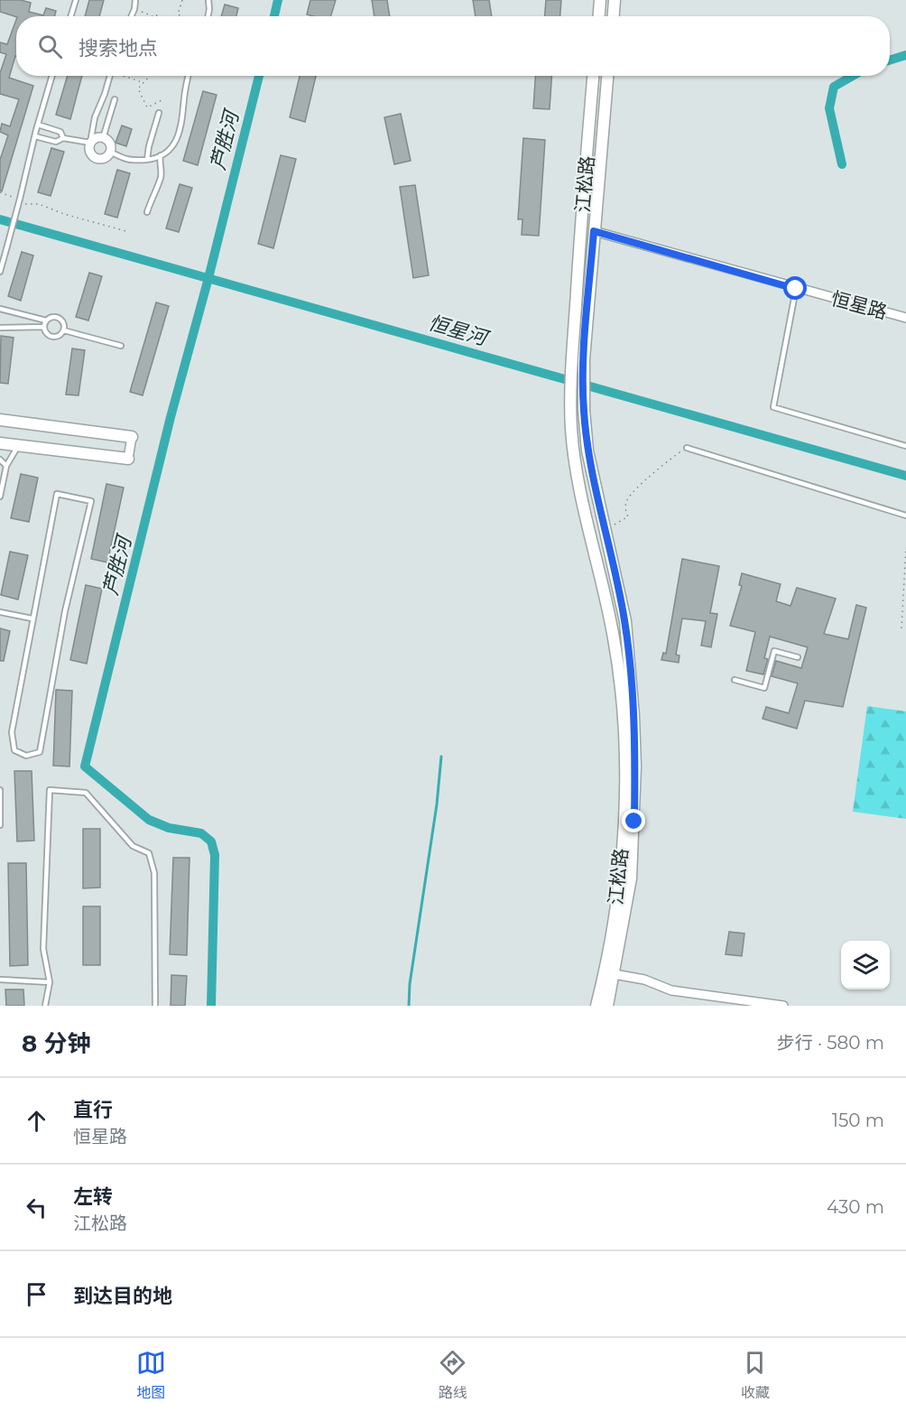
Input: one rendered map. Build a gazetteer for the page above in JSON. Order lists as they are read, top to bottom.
{
  "streets": {
    "street": ["江松路", "恒星路"]
  },
  "crossings": [
    ["江松路", "恒星路"]
  ],
  "water": ["芦胜河", "恒星河"],
  "page": {
    "search": "搜索地点",
    "heading": ["8 分钟", "步行 · 580 m"],
    "list": [
      ["直行", "恒星路", "150 m"],
      ["左转", "江松路", "430 m"],
      "到达目的地"
    ],
    "nav": ["地图", "路线", "收藏"]
  }
}
